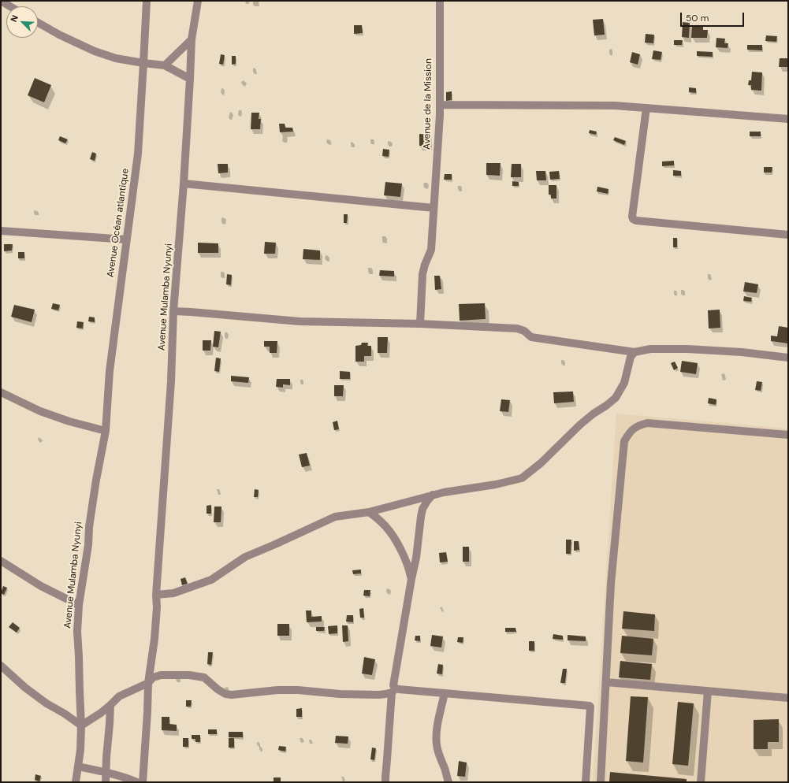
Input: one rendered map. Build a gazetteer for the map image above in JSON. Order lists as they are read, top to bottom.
{
  "streets": {
    "street": ["Avenue de la Mission", "Avenue Océan atlantique", "Avenue Mulamba Nyunyi"]
  },
  "crossings": [
    ["Avenue Océan atlantique", "Avenue Mulamba Nyunyi"]
  ],
  "scale_bar": "50 m",
  "north": "top left"
}
